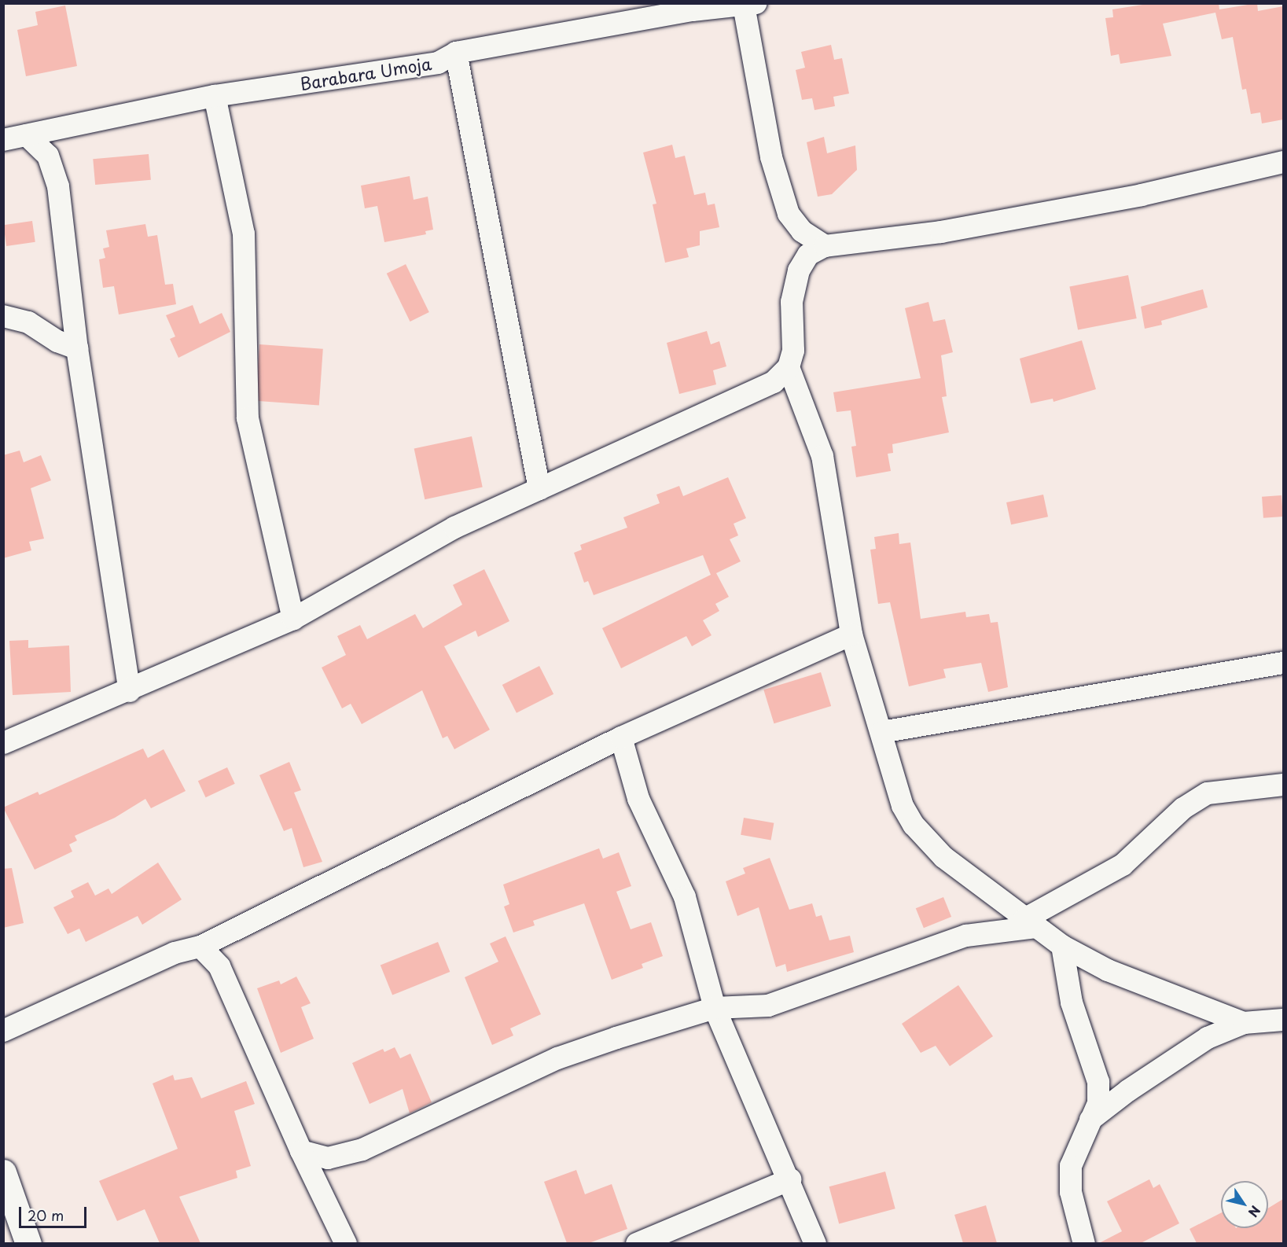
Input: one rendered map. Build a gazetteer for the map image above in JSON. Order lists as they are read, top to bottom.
{
  "streets": {
    "street": ["Barabara Umoja"]
  },
  "scale_bar": "20 m",
  "north": "bottom right"
}
